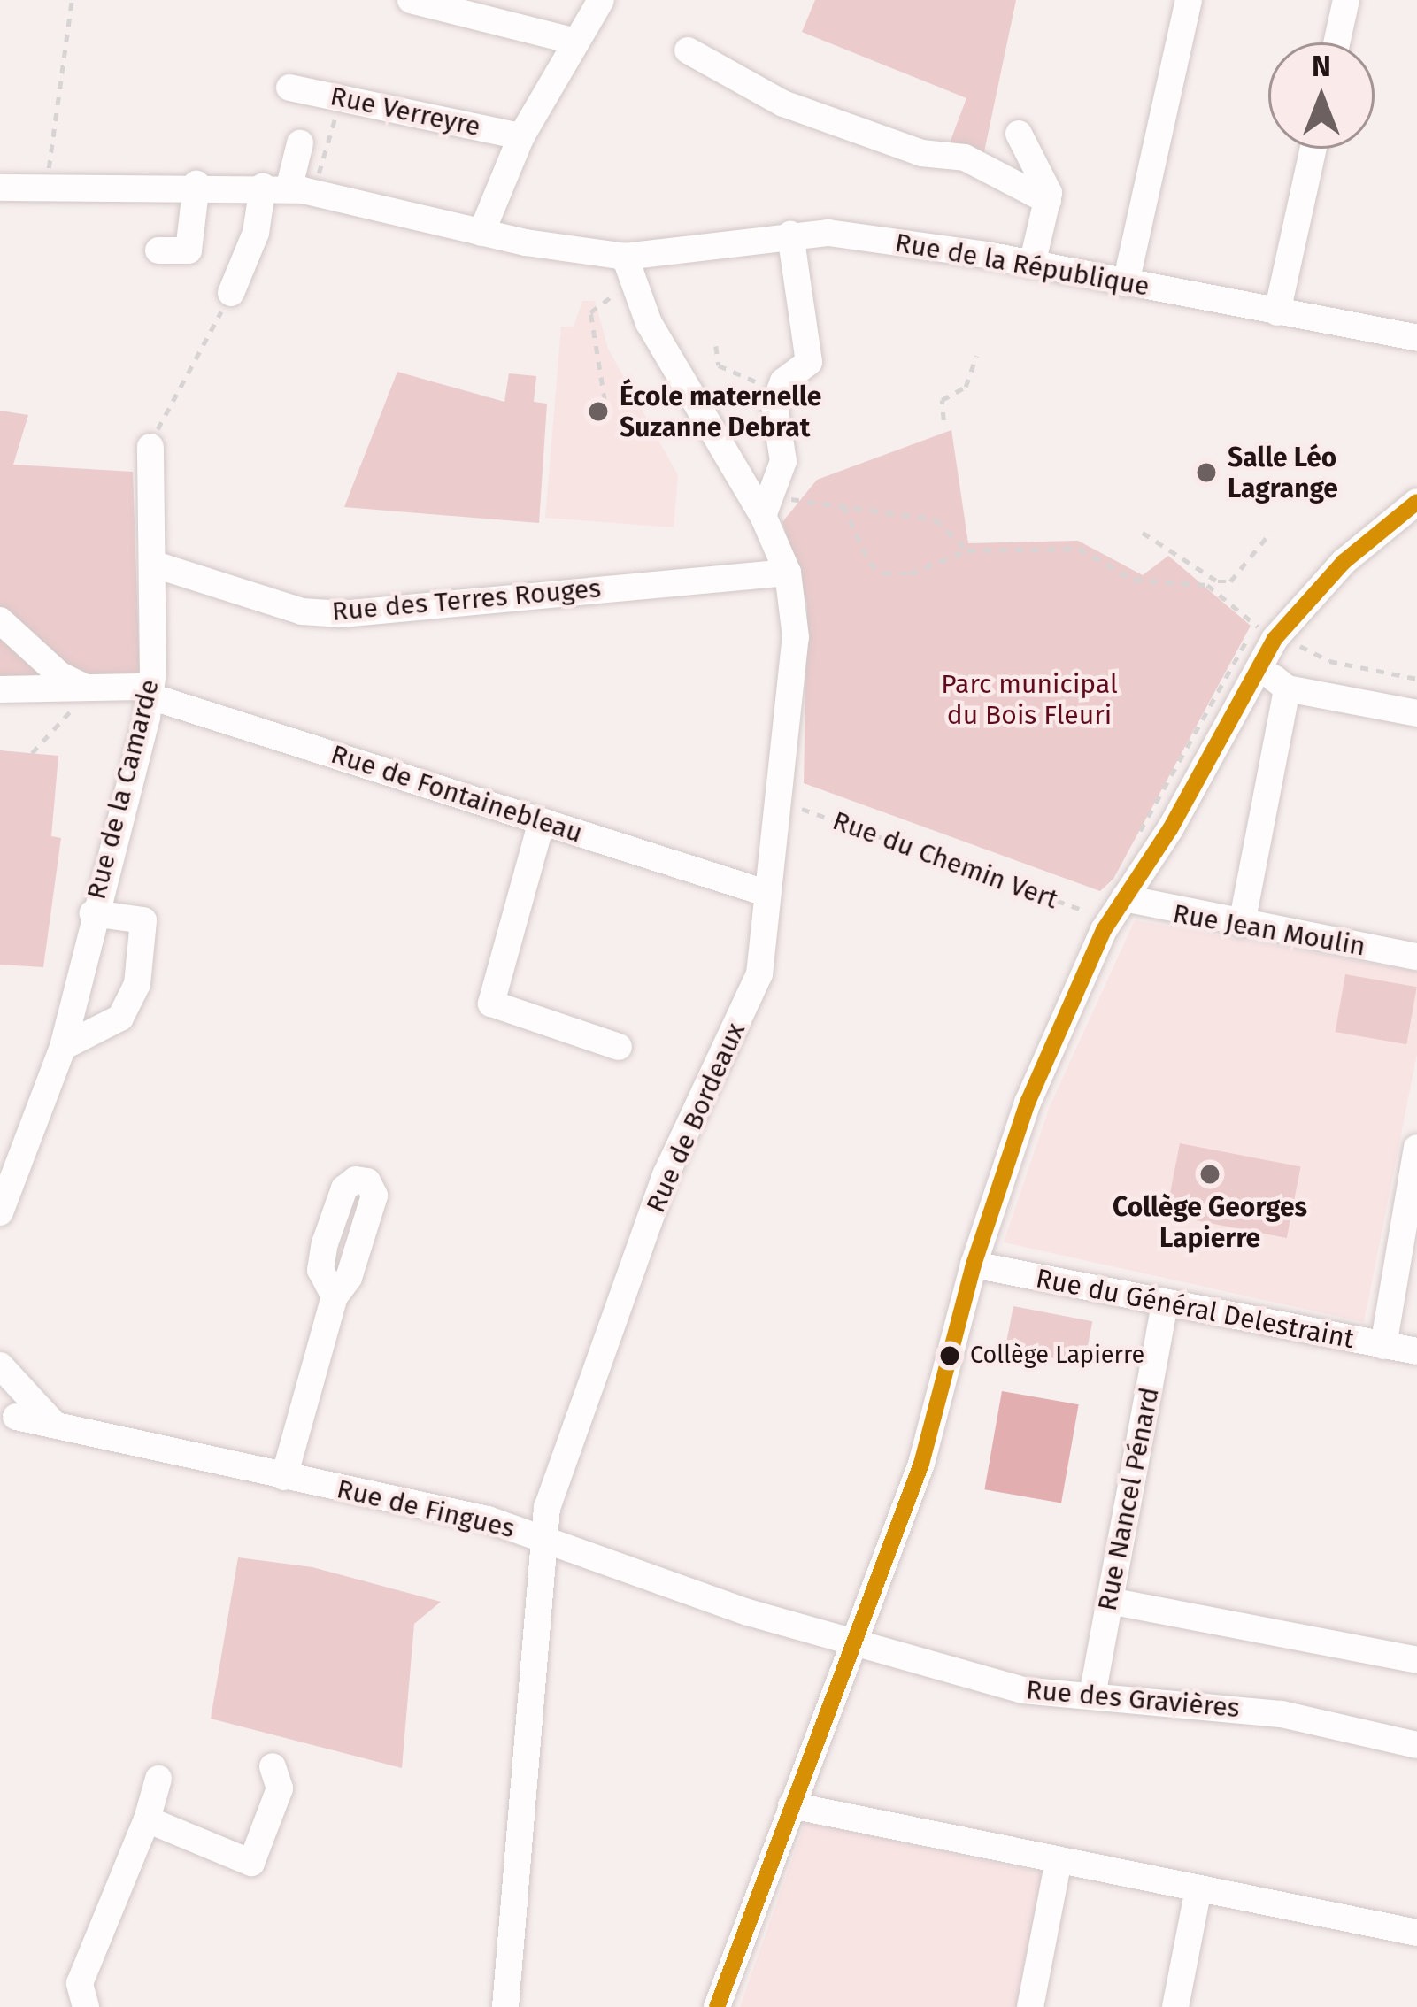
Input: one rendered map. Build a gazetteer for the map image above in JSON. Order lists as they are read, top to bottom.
{
  "streets": {
    "street": [
      "Rue Verreyre",
      "Rue de la République",
      "Rue des Terres Rouges",
      "Rue de la Camarde",
      "Rue de Fontainebleau",
      "Rue Jean Moulin",
      "Rue de Bordeaux",
      "Rue du Général Delestraint",
      "Rue Nancel Pénard",
      "Rue de Fingues",
      "Rue des Gravières"
    ],
    "path": ["Rue du Chemin Vert"]
  },
  "crossings": [
    ["Rue de la République", "Rue de Bordeaux"],
    ["Rue des Terres Rouges", "Rue de la Camarde"],
    ["Rue des Terres Rouges", "Rue de Bordeaux"],
    ["Rue de la Camarde", "Rue de Fontainebleau"],
    ["Rue de Fontainebleau", "Rue de Bordeaux"],
    ["Rue du Chemin Vert", "Rue Jean Moulin"],
    ["Rue du Chemin Vert", "Rue de Bordeaux"],
    ["Rue de Bordeaux", "Rue de Fingues"],
    ["Rue du Général Delestraint", "Rue Nancel Pénard"],
    ["Rue Nancel Pénard", "Rue des Gravières"],
    ["Rue de Fingues", "Rue des Gravières"]
  ],
  "parks": ["Parc municipal du Bois Fleuri"],
  "places": [
    "École maternelle Suzanne Debrat",
    "Salle Léo Lagrange",
    "Collège Georges Lapierre",
    "Collège Lapierre"
  ],
  "north": "top"
}
